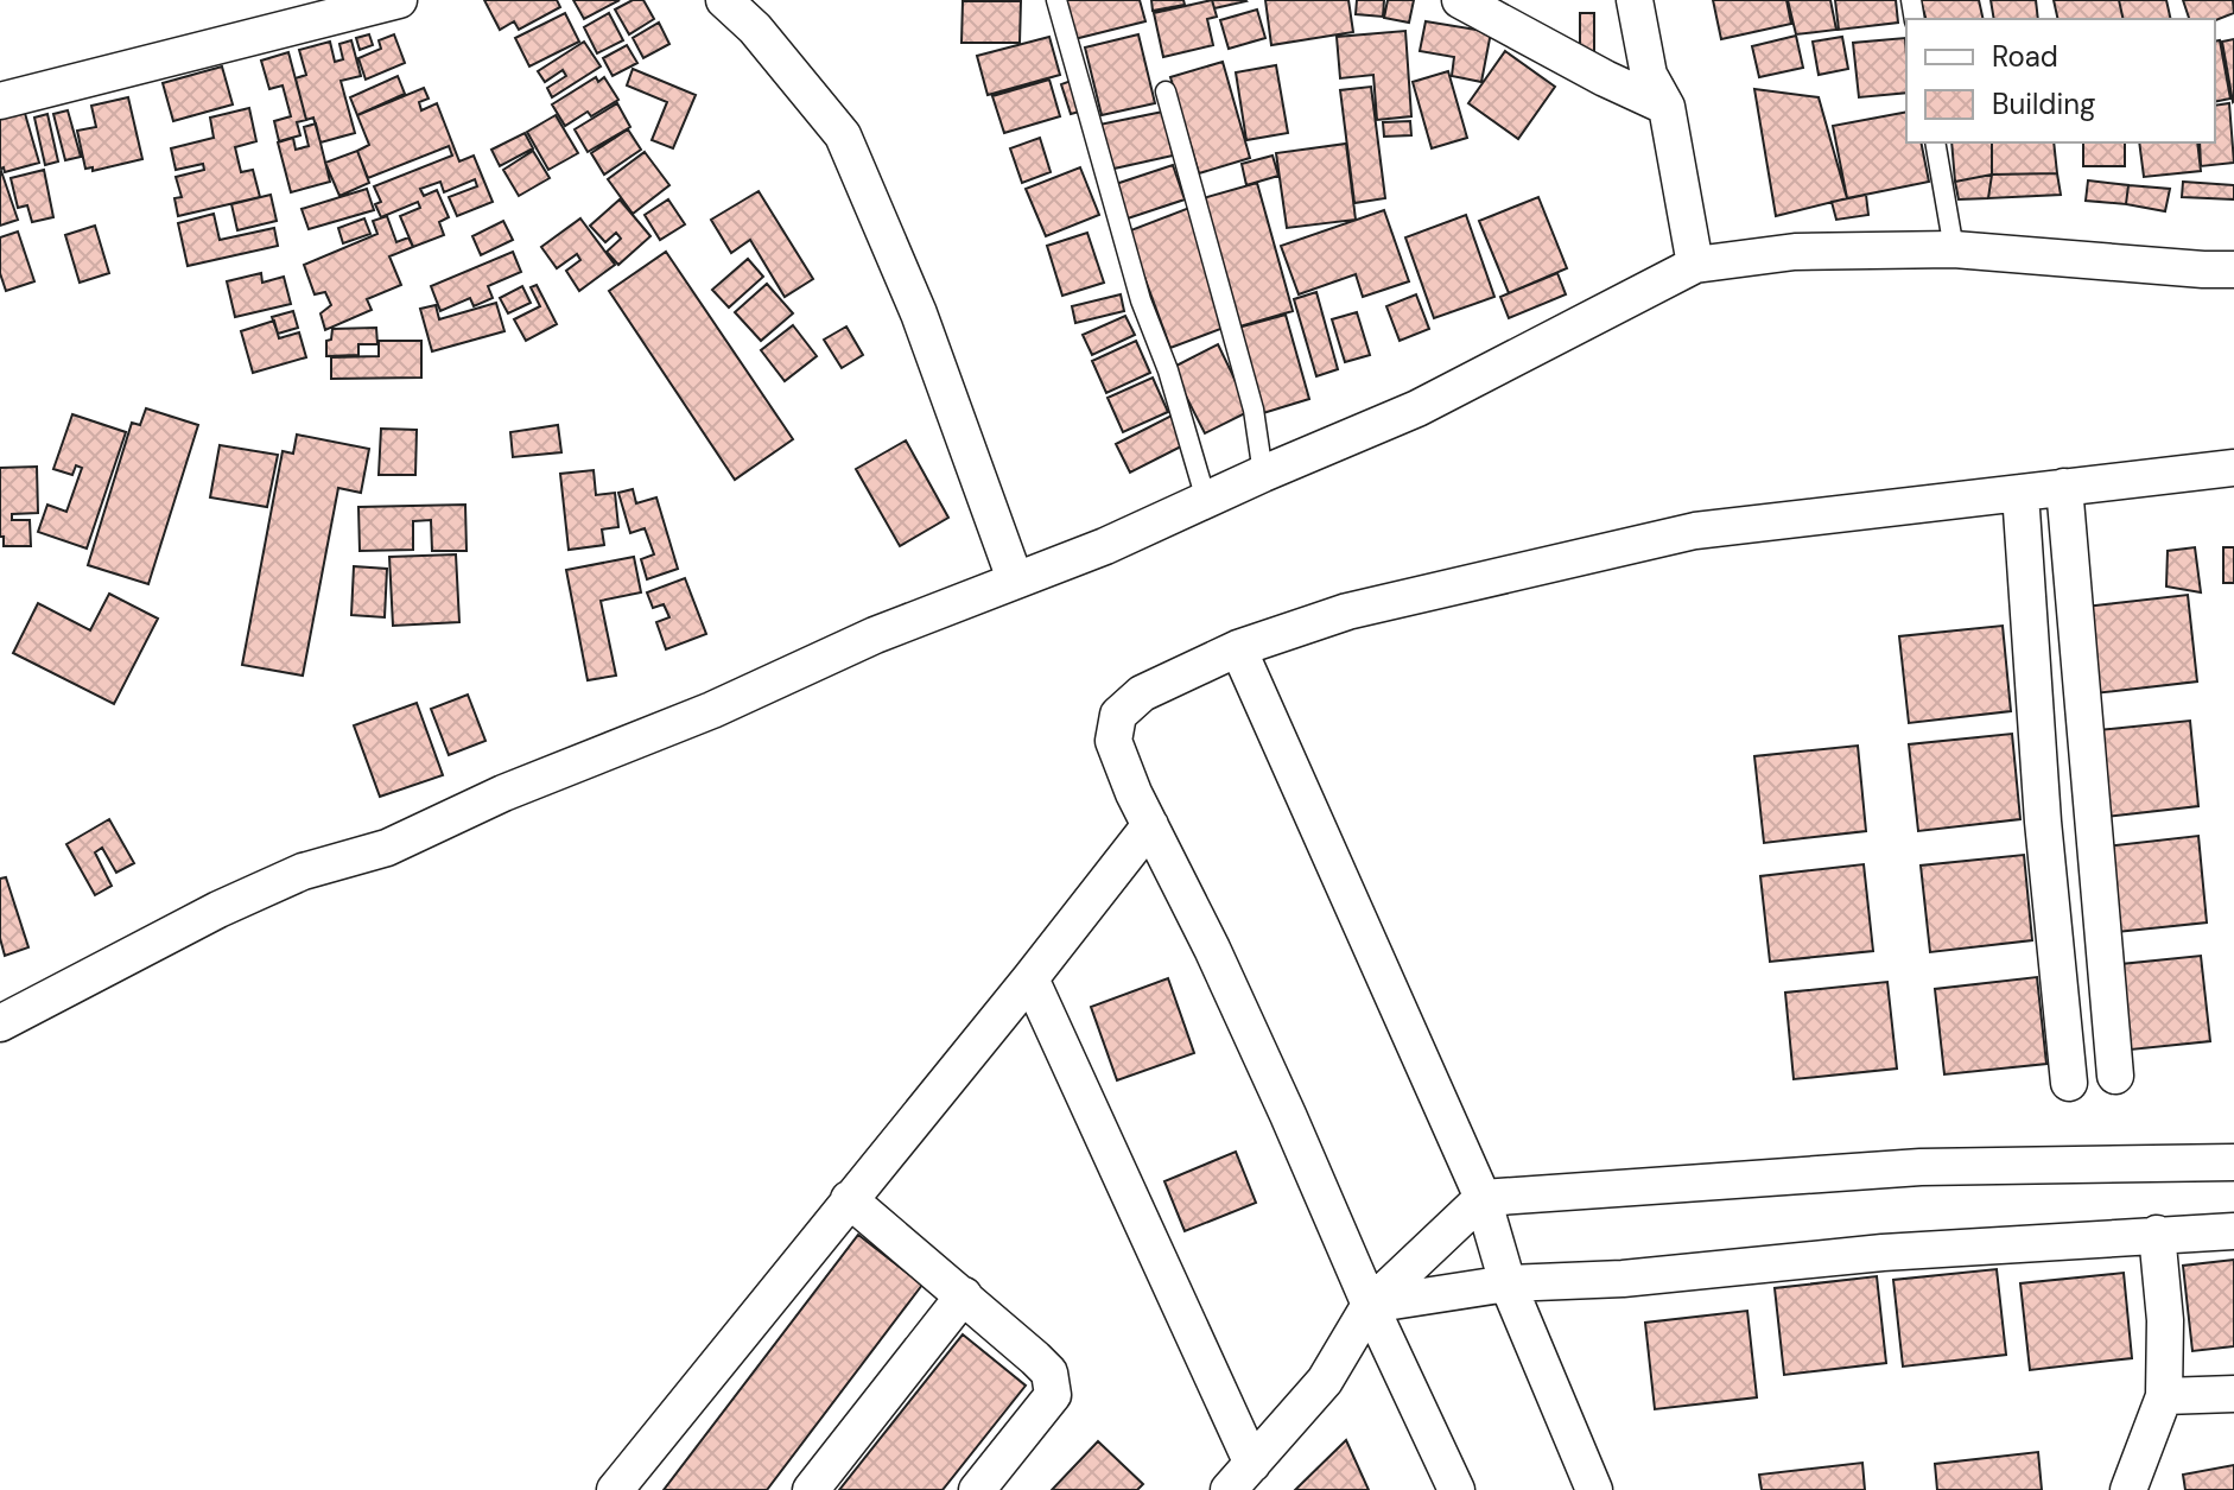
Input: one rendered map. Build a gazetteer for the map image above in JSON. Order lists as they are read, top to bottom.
{
  "legend": ["Road", "Building"]
}
